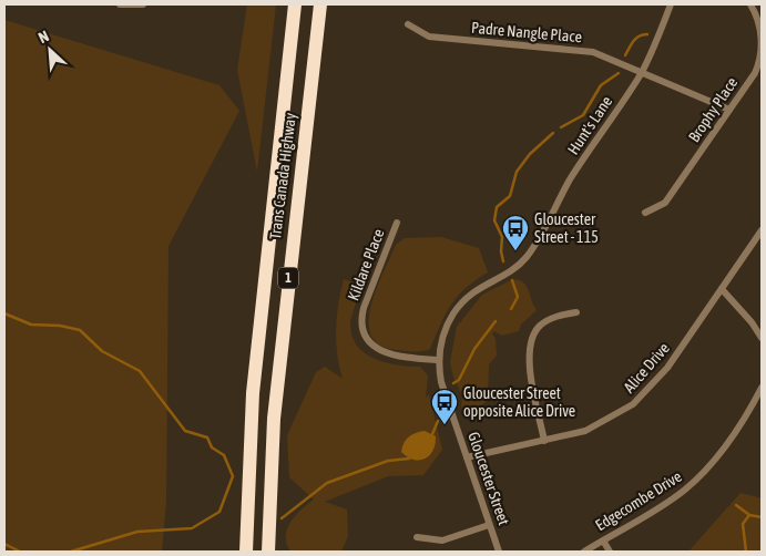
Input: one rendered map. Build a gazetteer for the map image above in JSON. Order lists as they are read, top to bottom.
{
  "streets": {
    "highway": ["Trans Canada Highway", "1"],
    "street": [
      "Padre Nangle Place",
      "Brophy Place",
      "Hunt's Lane",
      "Kildare Place",
      "Alice Drive",
      "Gloucester Street",
      "Edgecombe Drive"
    ]
  },
  "crossings": [
    ["Padre Nangle Place", "Brophy Place"],
    ["Padre Nangle Place", "Hunt's Lane"],
    ["Hunt's Lane", "Gloucester Street"],
    ["Kildare Place", "Gloucester Street"],
    ["Alice Drive", "Gloucester Street"]
  ],
  "places": {
    "bus stop": ["Gloucester Street - 115", "Gloucester Street opposite Alice Drive"]
  },
  "north": "top left"
}
